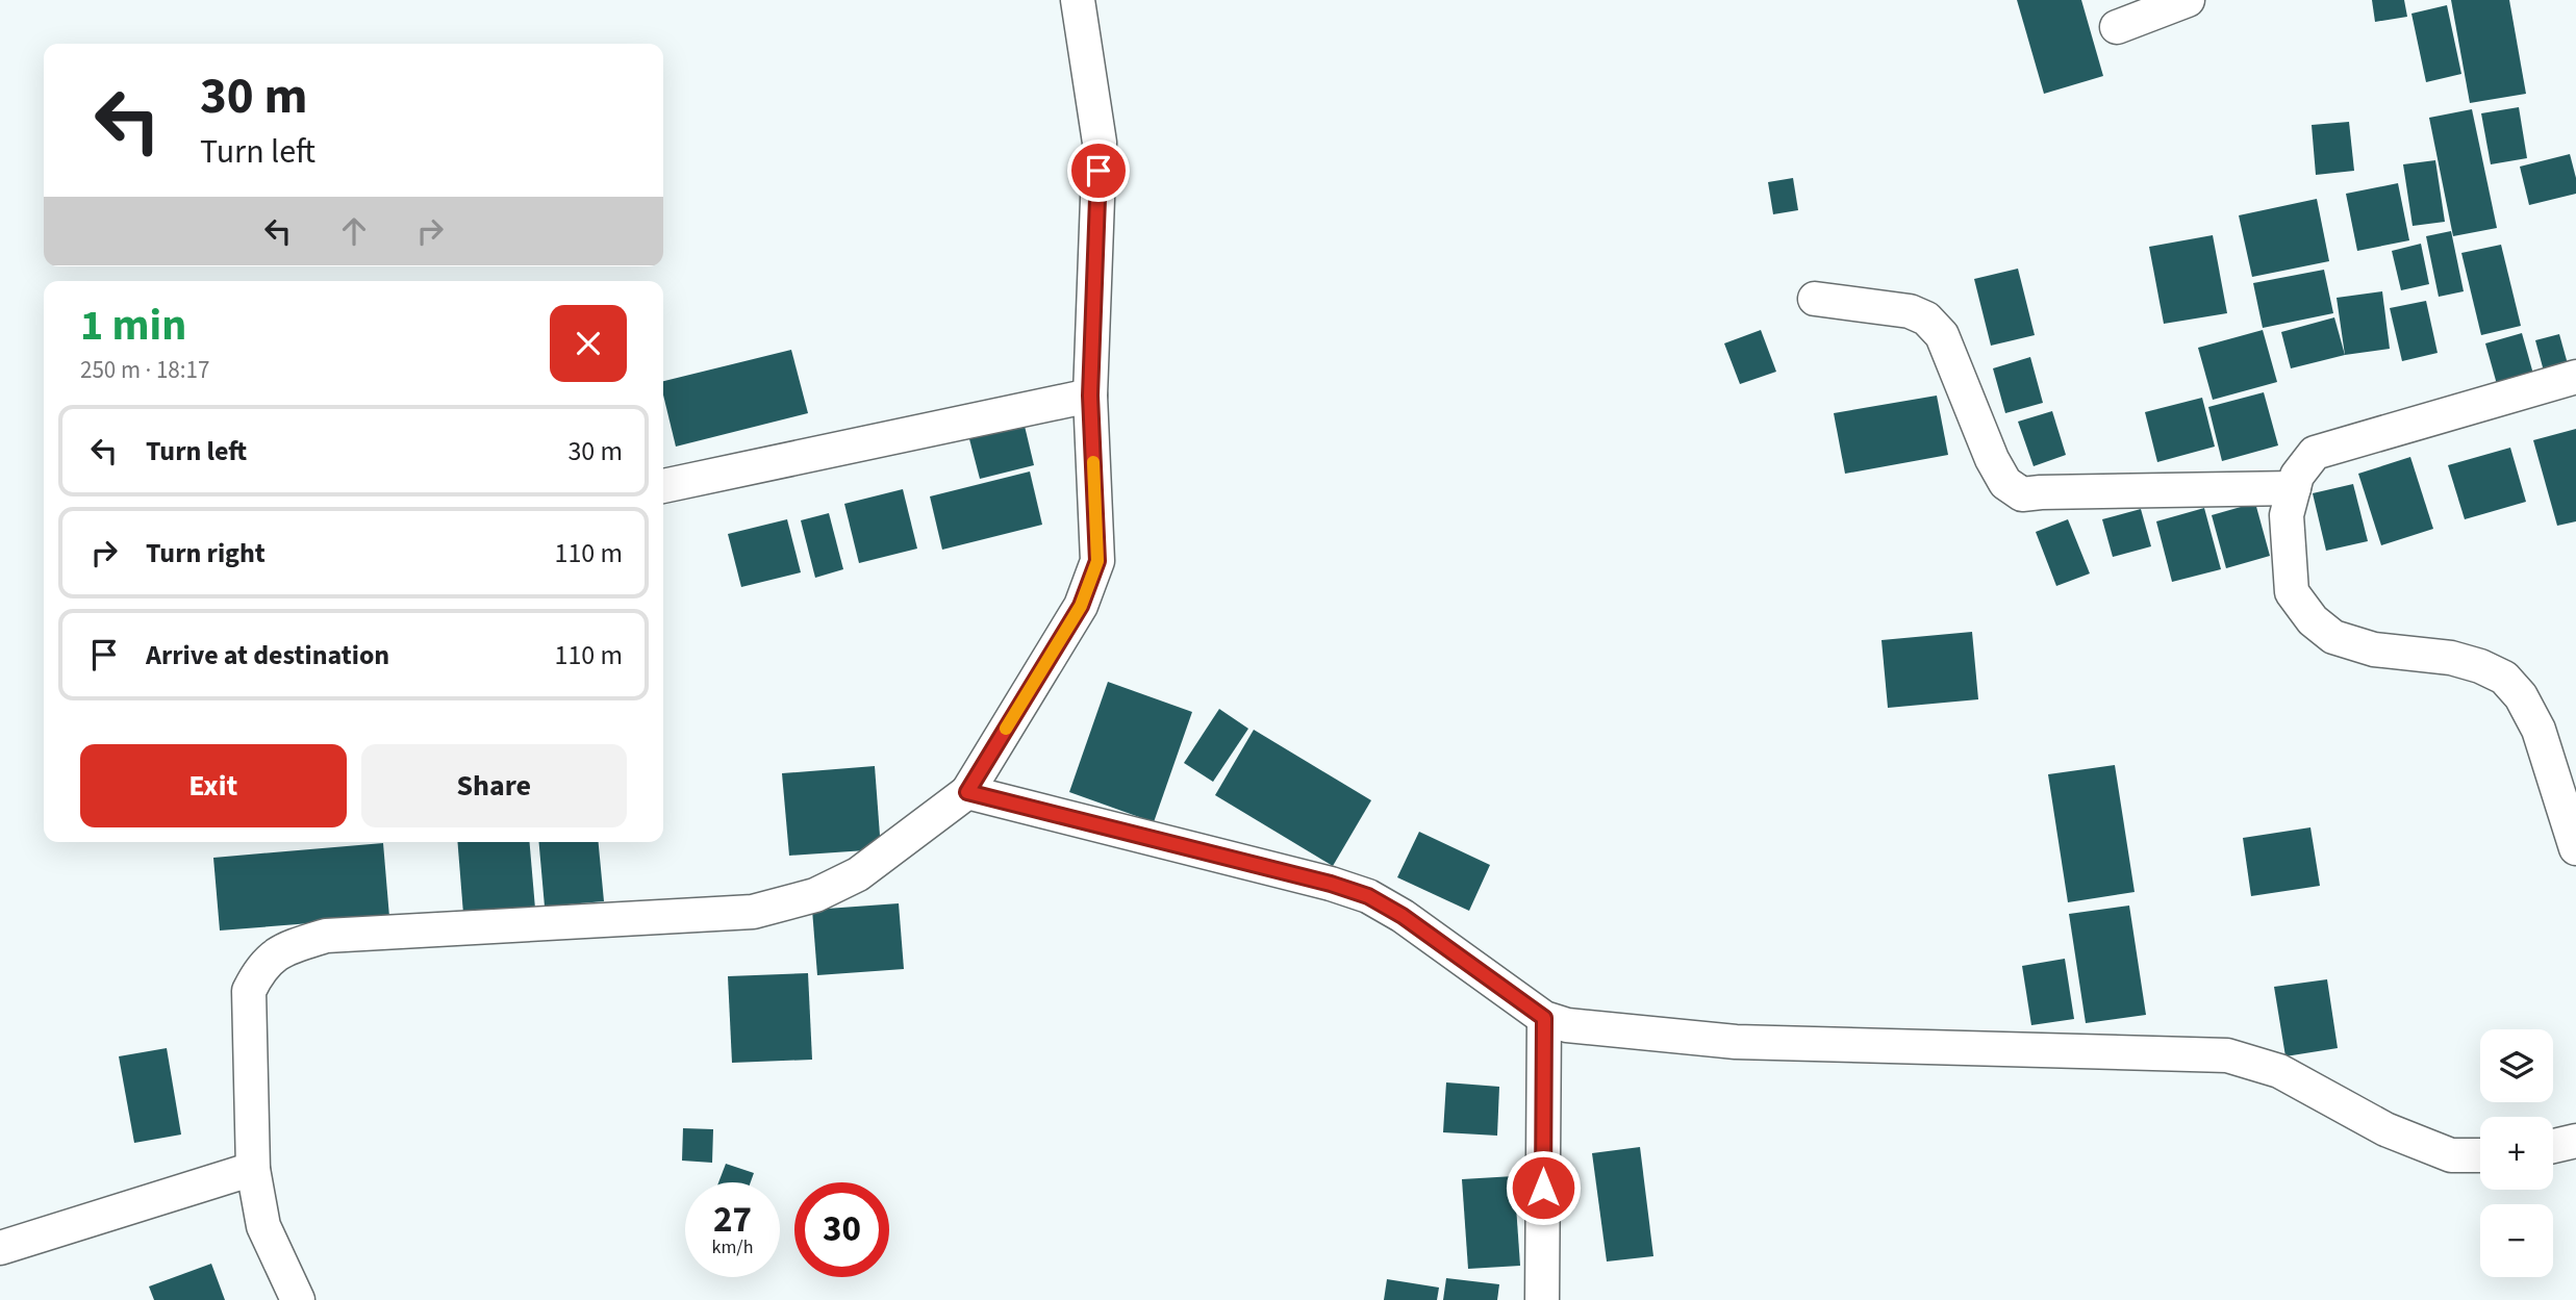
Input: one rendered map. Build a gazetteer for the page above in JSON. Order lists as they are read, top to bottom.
{
  "page": {
    "turn": ["30 m", "Turn left"],
    "heading": ["1 min", "250 m · 18:17"],
    "list": [
      {
        "name": "Turn left",
        "value": "30 m"
      },
      {
        "name": "Turn right",
        "value": "110 m"
      },
      {
        "name": "Arrive at destination",
        "value": "110 m"
      }
    ],
    "buttons": ["Exit", "Share"],
    "map_buttons": ["+", "−"],
    "speed": "27 km/h",
    "limit": "30"
  }
}
